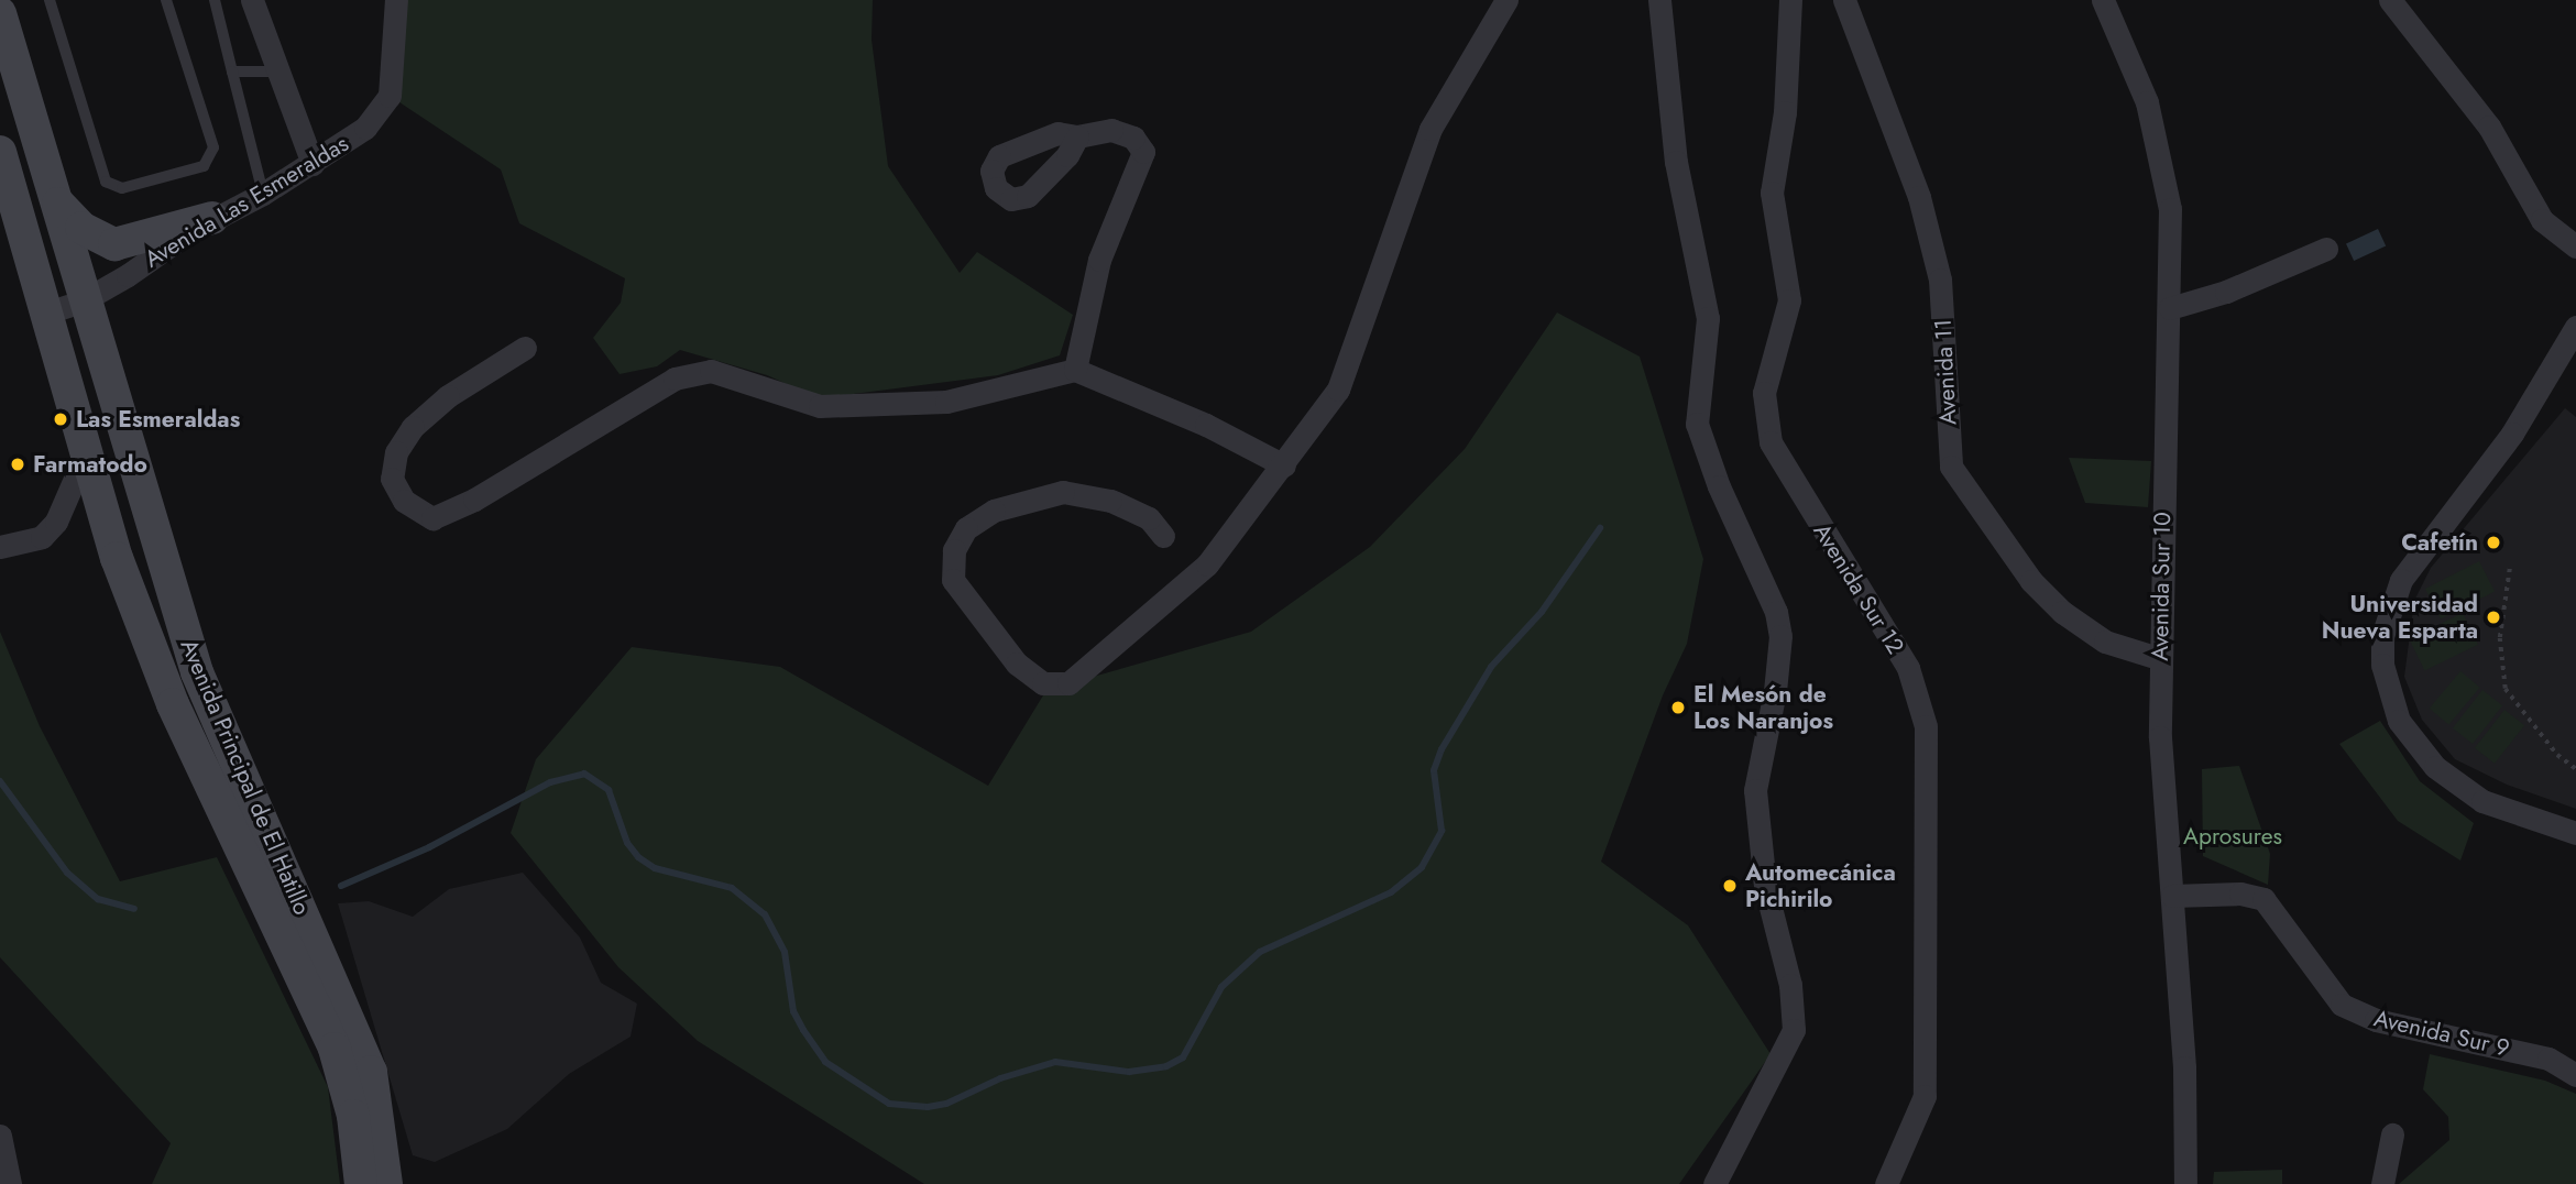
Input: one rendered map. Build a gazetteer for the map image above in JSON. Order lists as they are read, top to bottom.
{
  "streets": {
    "main road": ["Avenida Principal de El Hatillo"],
    "street": [
      "Avenida Las Esmeraldas",
      "Avenida 11",
      "Avenida Sur 10",
      "Avenida Sur 12",
      "Avenida Sur 9"
    ]
  },
  "crossings": [
    ["Avenida Las Esmeraldas", "Avenida Principal de El Hatillo"],
    ["Avenida 11", "Avenida Sur 10"],
    ["Avenida Sur 10", "Avenida Sur 9"]
  ],
  "parks": ["Aprosures"],
  "places": [
    "Las Esmeraldas",
    "Farmatodo",
    "Cafetín",
    "Universidad Nueva Esparta",
    "El Mesón de Los Naranjos",
    "Automecánica Pichirilo"
  ]
}
